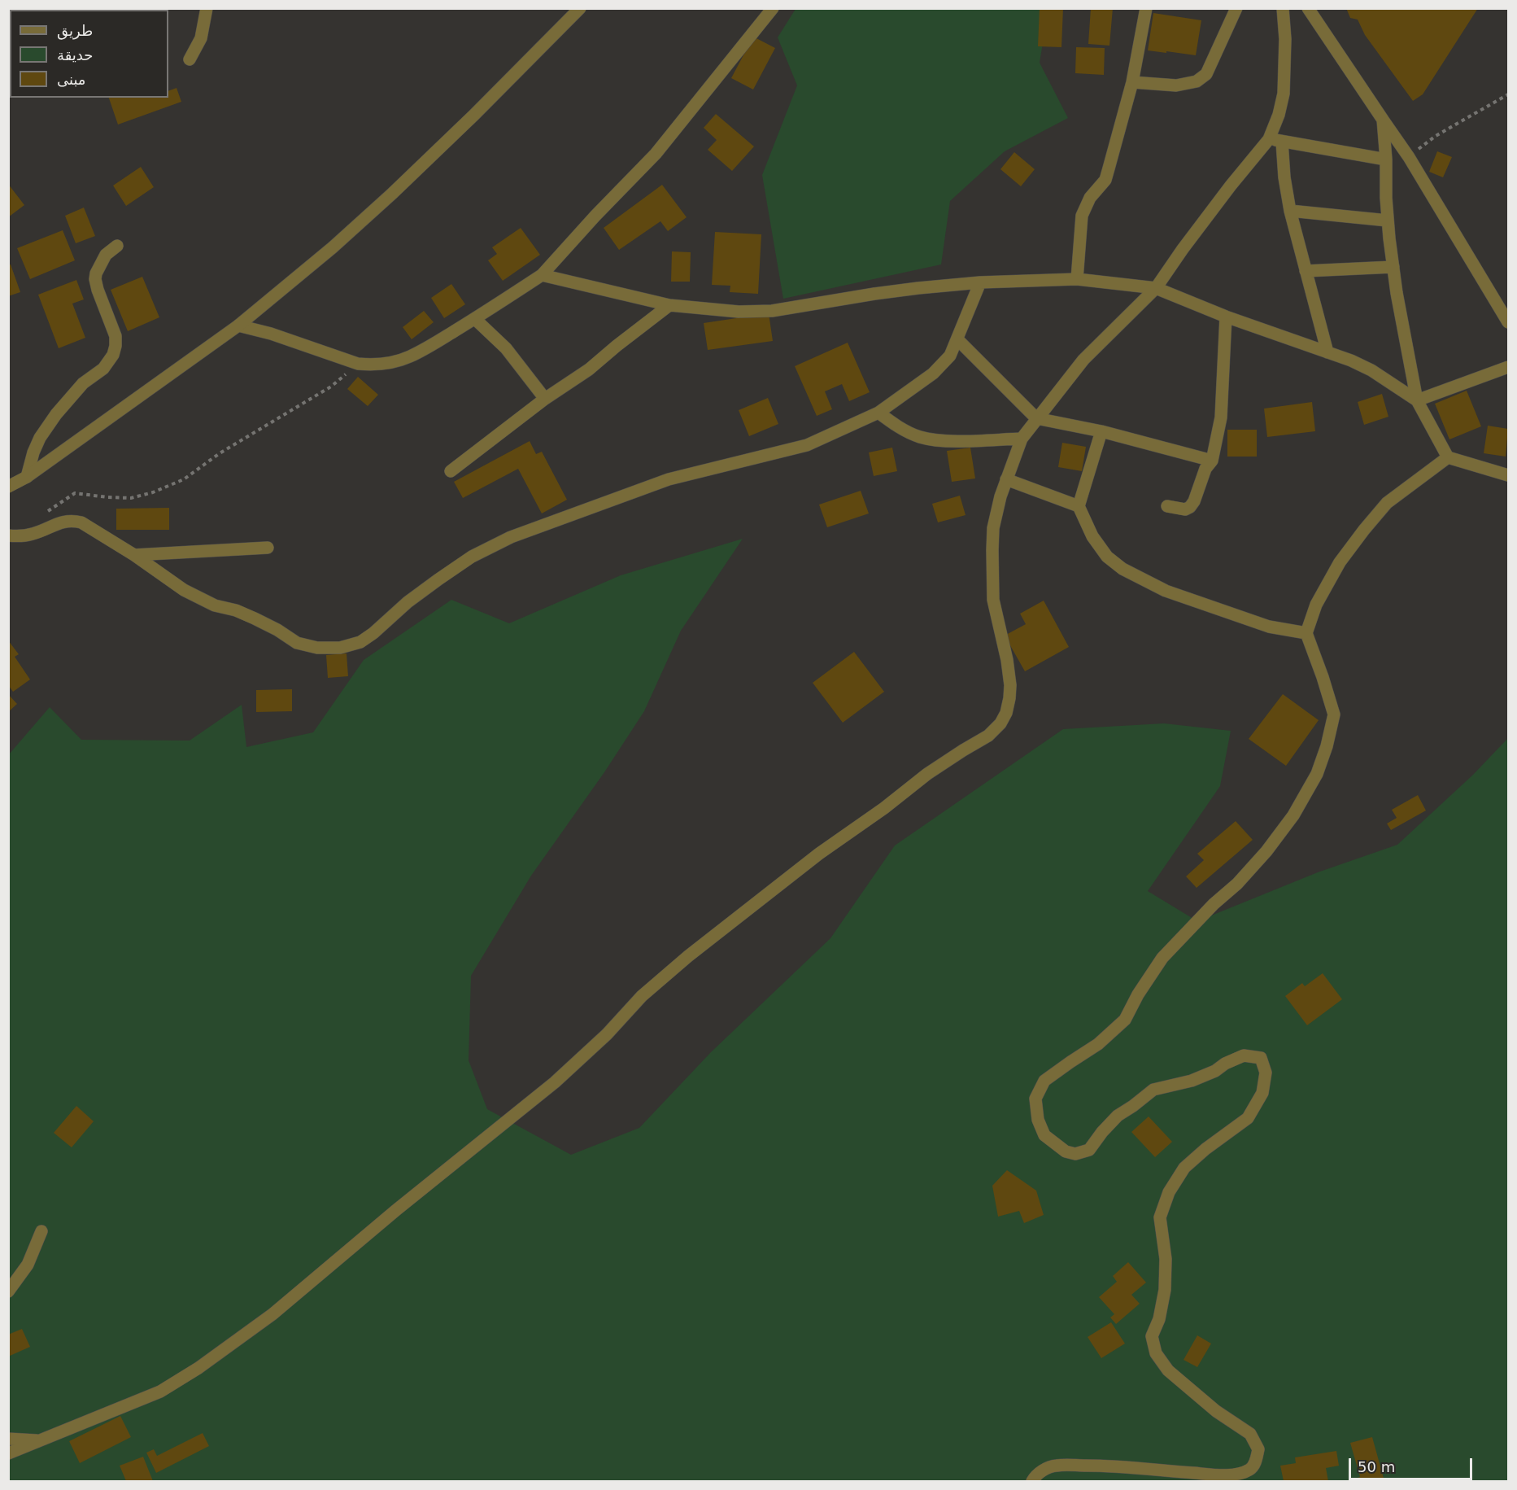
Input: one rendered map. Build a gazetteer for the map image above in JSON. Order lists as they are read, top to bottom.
{
  "legend": ["طريق", "حديقة", "مبنى"],
  "scale_bar": "50 m"
}
